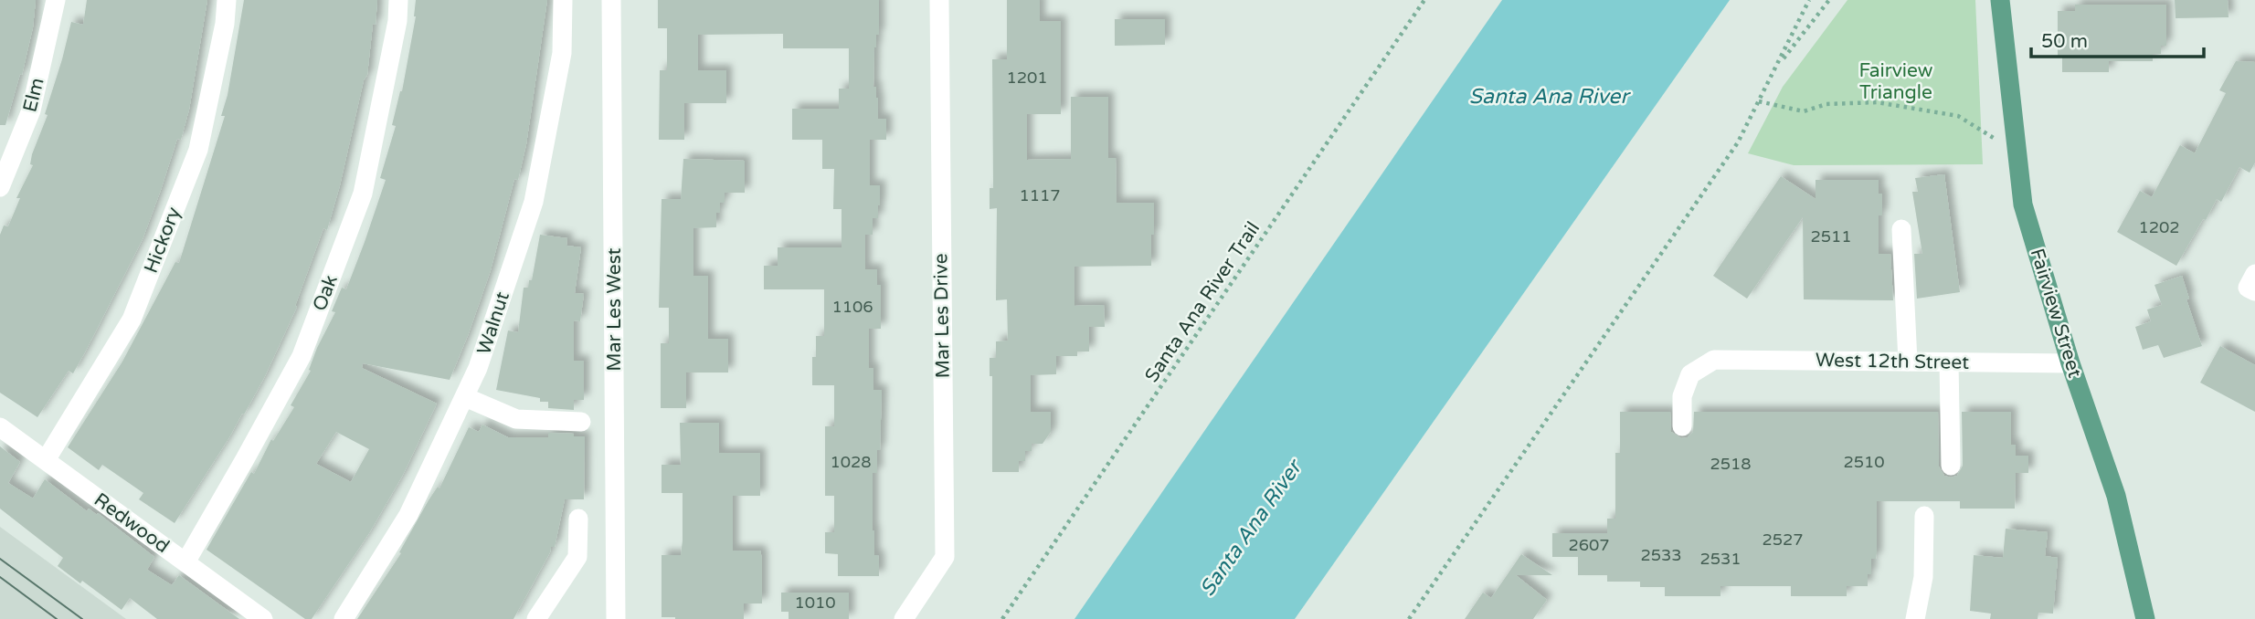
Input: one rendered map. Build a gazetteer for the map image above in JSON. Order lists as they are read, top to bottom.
{
  "streets": {
    "main road": ["Fairview Street"],
    "street": [
      "Elm",
      "Hickory",
      "Oak",
      "Mar Les West",
      "Mar Les Drive",
      "Walnut",
      "West 12th Street",
      "Redwood"
    ],
    "path": ["Santa Ana River Trail"]
  },
  "crossings": [
    ["Hickory", "Redwood"],
    ["Oak", "Redwood"],
    ["Fairview Street", "West 12th Street"]
  ],
  "water": ["Santa Ana River"],
  "parks": ["Fairview Triangle"],
  "house_numbers": [
    "1201",
    "1117",
    "1202",
    "2511",
    "1106",
    "1028",
    "2510",
    "2518",
    "2527",
    "2607",
    "2533",
    "2531",
    "1010"
  ],
  "scale_bar": "50 m"
}
